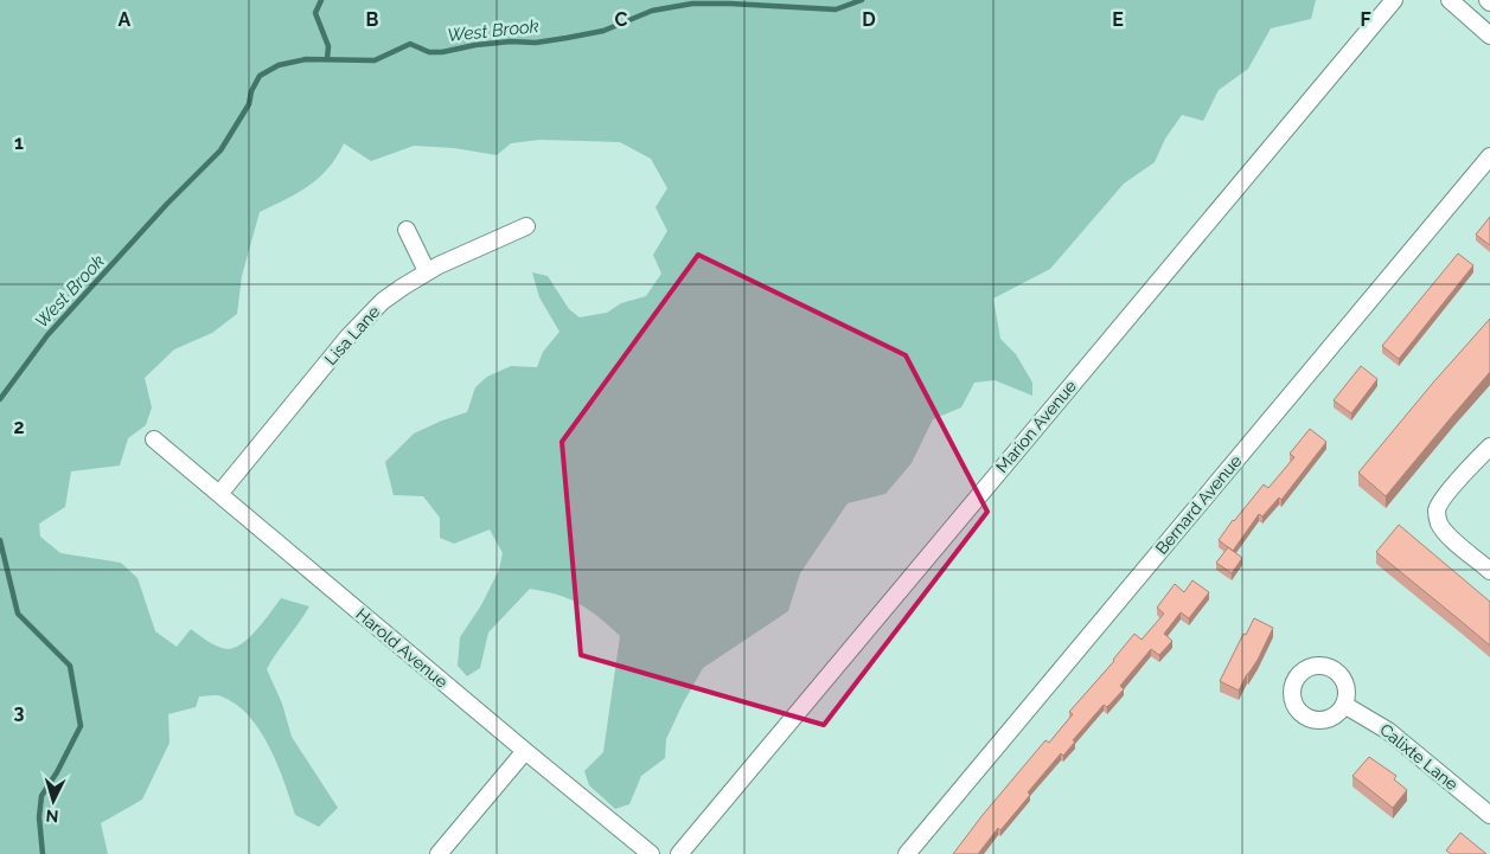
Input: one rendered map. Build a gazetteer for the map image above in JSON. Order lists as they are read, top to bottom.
{
  "streets": {
    "street": [
      "Lisa Lane",
      "Marion Avenue",
      "Bernard Avenue",
      "Harold Avenue",
      "Calixte Lane"
    ]
  },
  "crossings": [
    ["Lisa Lane", "Harold Avenue"]
  ],
  "water": ["West Brook"],
  "north": "bottom",
  "grid": {
    "columns": [
      "A",
      "B",
      "C",
      "D",
      "E",
      "F"
    ],
    "rows": ["1", "2", "3"]
  }
}
